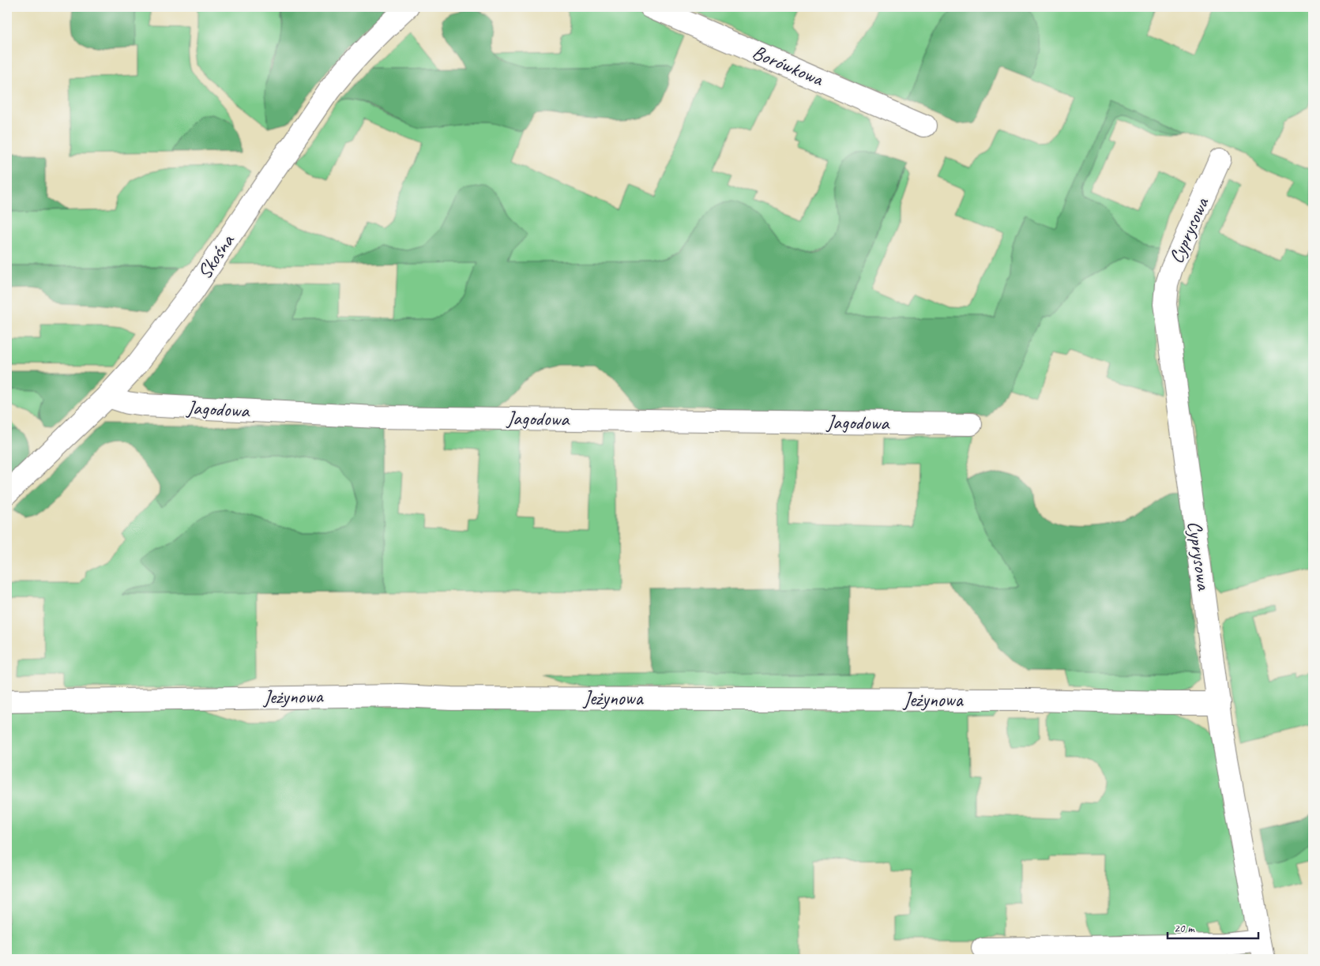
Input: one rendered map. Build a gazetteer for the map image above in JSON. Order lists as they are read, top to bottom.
{
  "streets": {
    "street": [
      "Borówkowa",
      "Cyprysowa",
      "Skośna",
      "Jagodowa",
      "Jeżynowa"
    ]
  },
  "crossings": [
    ["Cyprysowa", "Jeżynowa"],
    ["Skośna", "Jagodowa"]
  ],
  "scale_bar": "20 m"
}
